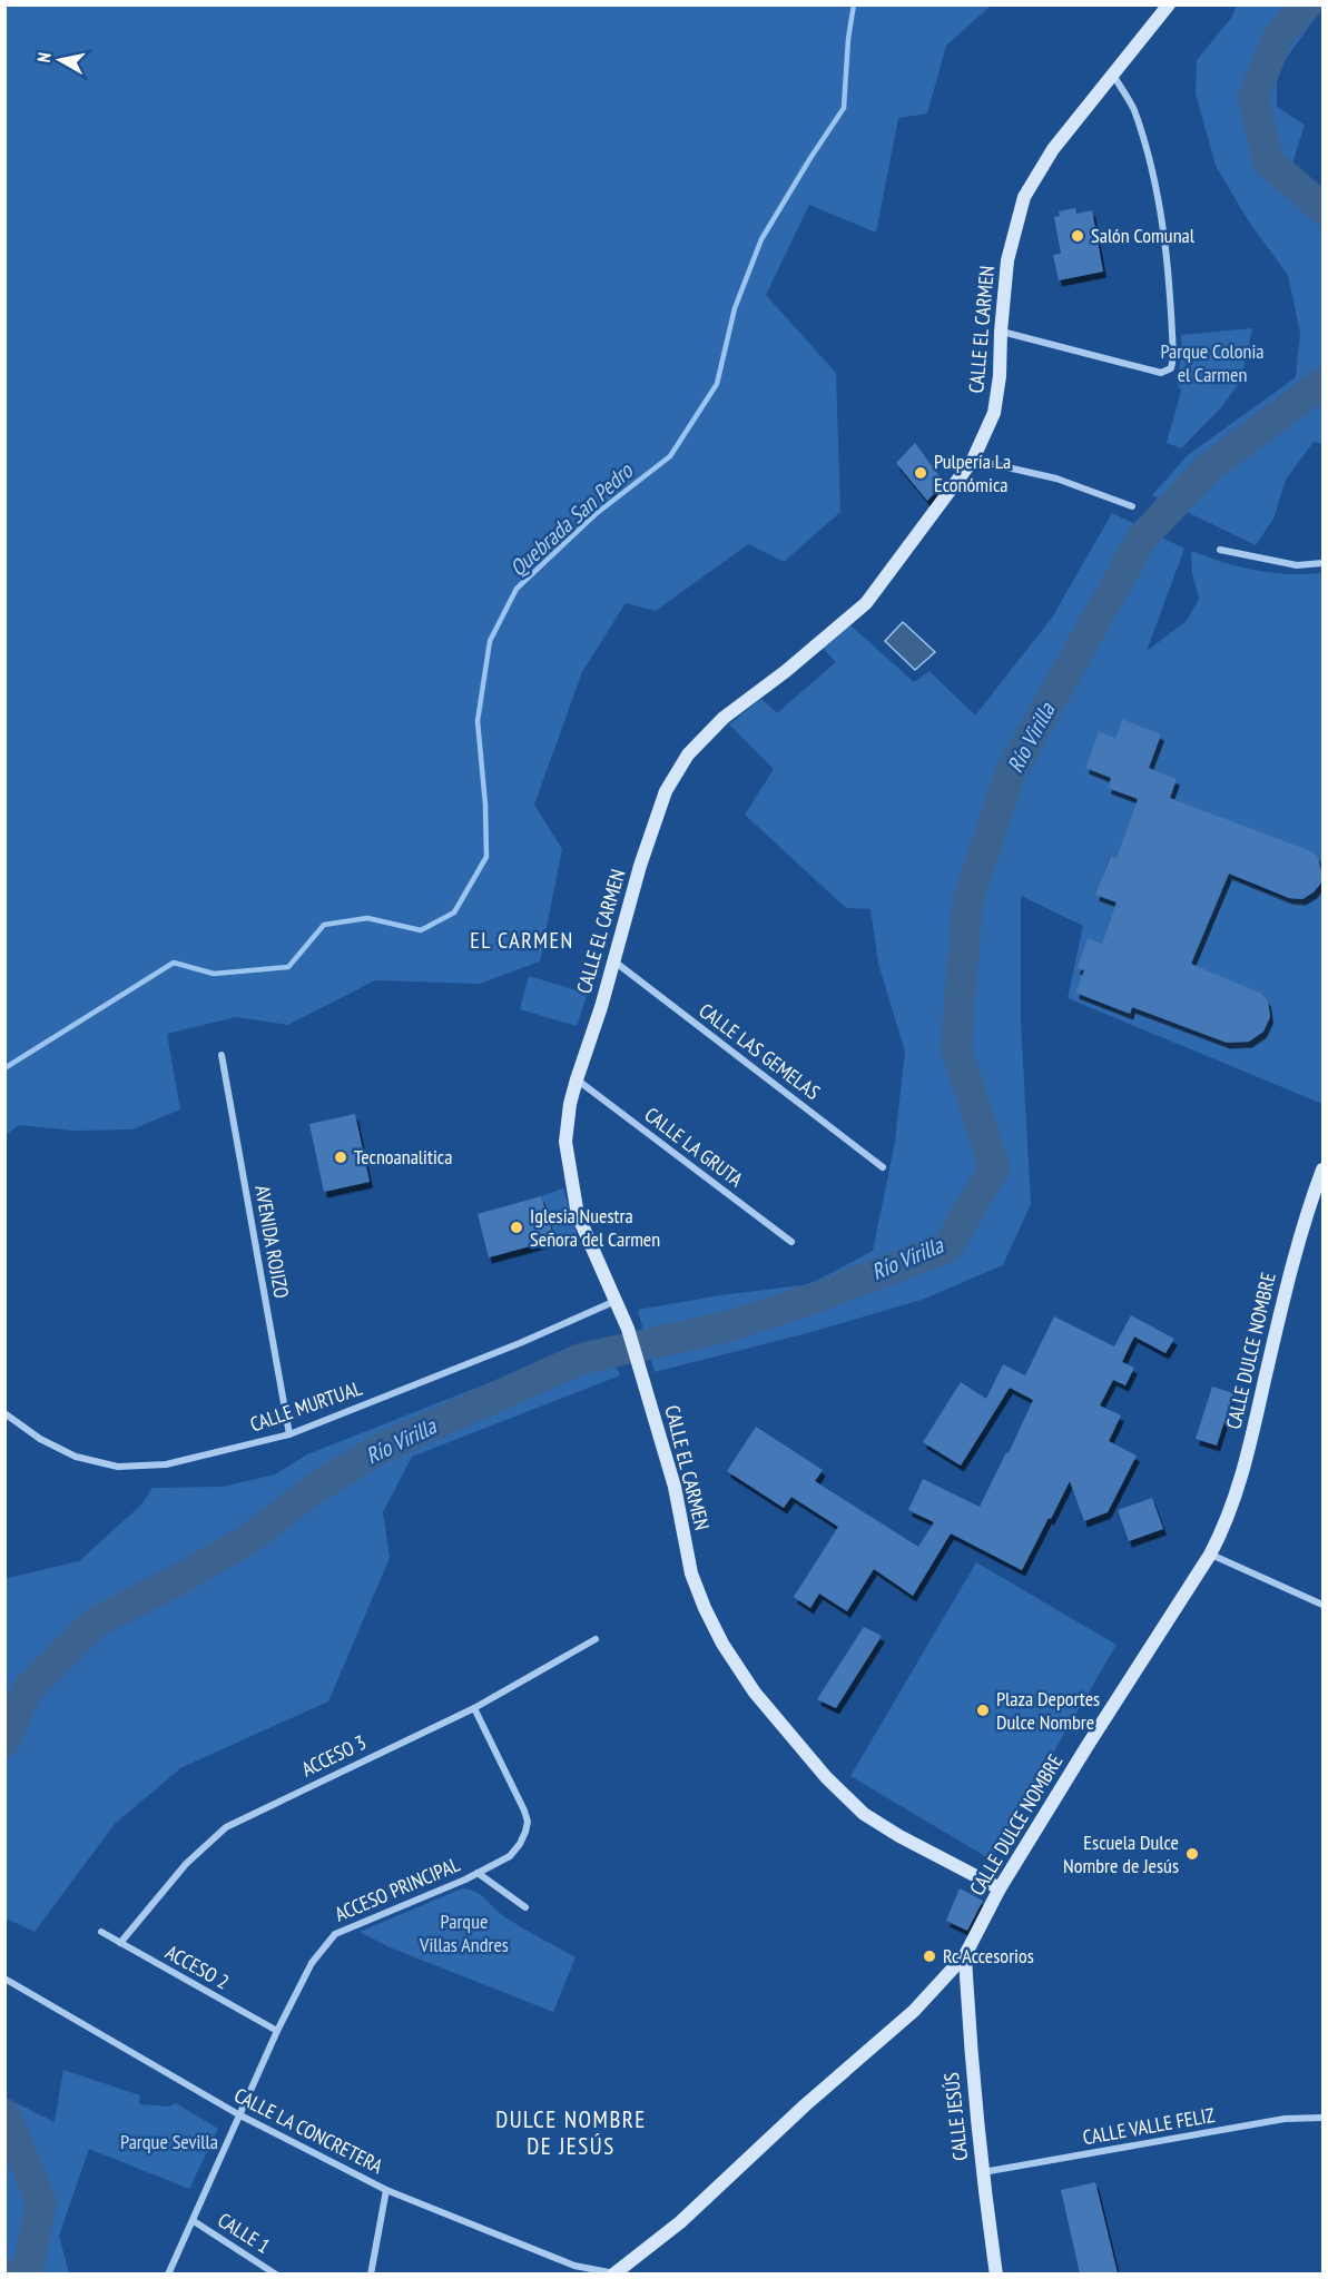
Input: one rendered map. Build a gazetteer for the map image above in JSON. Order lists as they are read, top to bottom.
{
  "streets": {
    "street": [
      "CALLE EL CARMEN",
      "CALLE LAS GEMELAS",
      "CALLE LA GRUTA",
      "AVENIDA ROJIZO",
      "CALLE DULCE NOMBRE",
      "CALLE MURTUAL",
      "ACCESO 3",
      "ACCESO PRINCIPAL",
      "ACCESO 2",
      "CALLE JESÚS",
      "CALLE VALLE FELIZ",
      "CALLE LA CONCRETERA",
      "CALLE 1"
    ]
  },
  "crossings": [
    ["CALLE EL CARMEN", "CALLE LAS GEMELAS"],
    ["CALLE EL CARMEN", "CALLE LA GRUTA"],
    ["CALLE EL CARMEN", "CALLE DULCE NOMBRE"],
    ["CALLE EL CARMEN", "CALLE MURTUAL"],
    ["AVENIDA ROJIZO", "CALLE MURTUAL"],
    ["CALLE DULCE NOMBRE", "CALLE JESÚS"],
    ["CALLE DULCE NOMBRE", "CALLE LA CONCRETERA"],
    ["ACCESO 3", "ACCESO PRINCIPAL"],
    ["ACCESO 3", "ACCESO 2"],
    ["ACCESO PRINCIPAL", "ACCESO 2"],
    ["ACCESO PRINCIPAL", "CALLE LA CONCRETERA"],
    ["ACCESO PRINCIPAL", "CALLE 1"],
    ["CALLE JESÚS", "CALLE VALLE FELIZ"]
  ],
  "districts": ["EL CARMEN", "DULCE NOMBRE DE JESÚS"],
  "water": ["Quebrada San Pedro", "Río Virilla"],
  "parks": ["Parque Colonia el Carmen", "Parque Villas Andres", "Parque Sevilla"],
  "places": [
    "Salón Comunal",
    "Pulpería La Económica",
    "Tecnoanalitica",
    "Iglesia Nuestra Señora del Carmen",
    "Plaza Deportes Dulce Nombre",
    "Escuela Dulce Nombre de Jesús",
    "Rc Accesorios"
  ],
  "north": "left"
}
